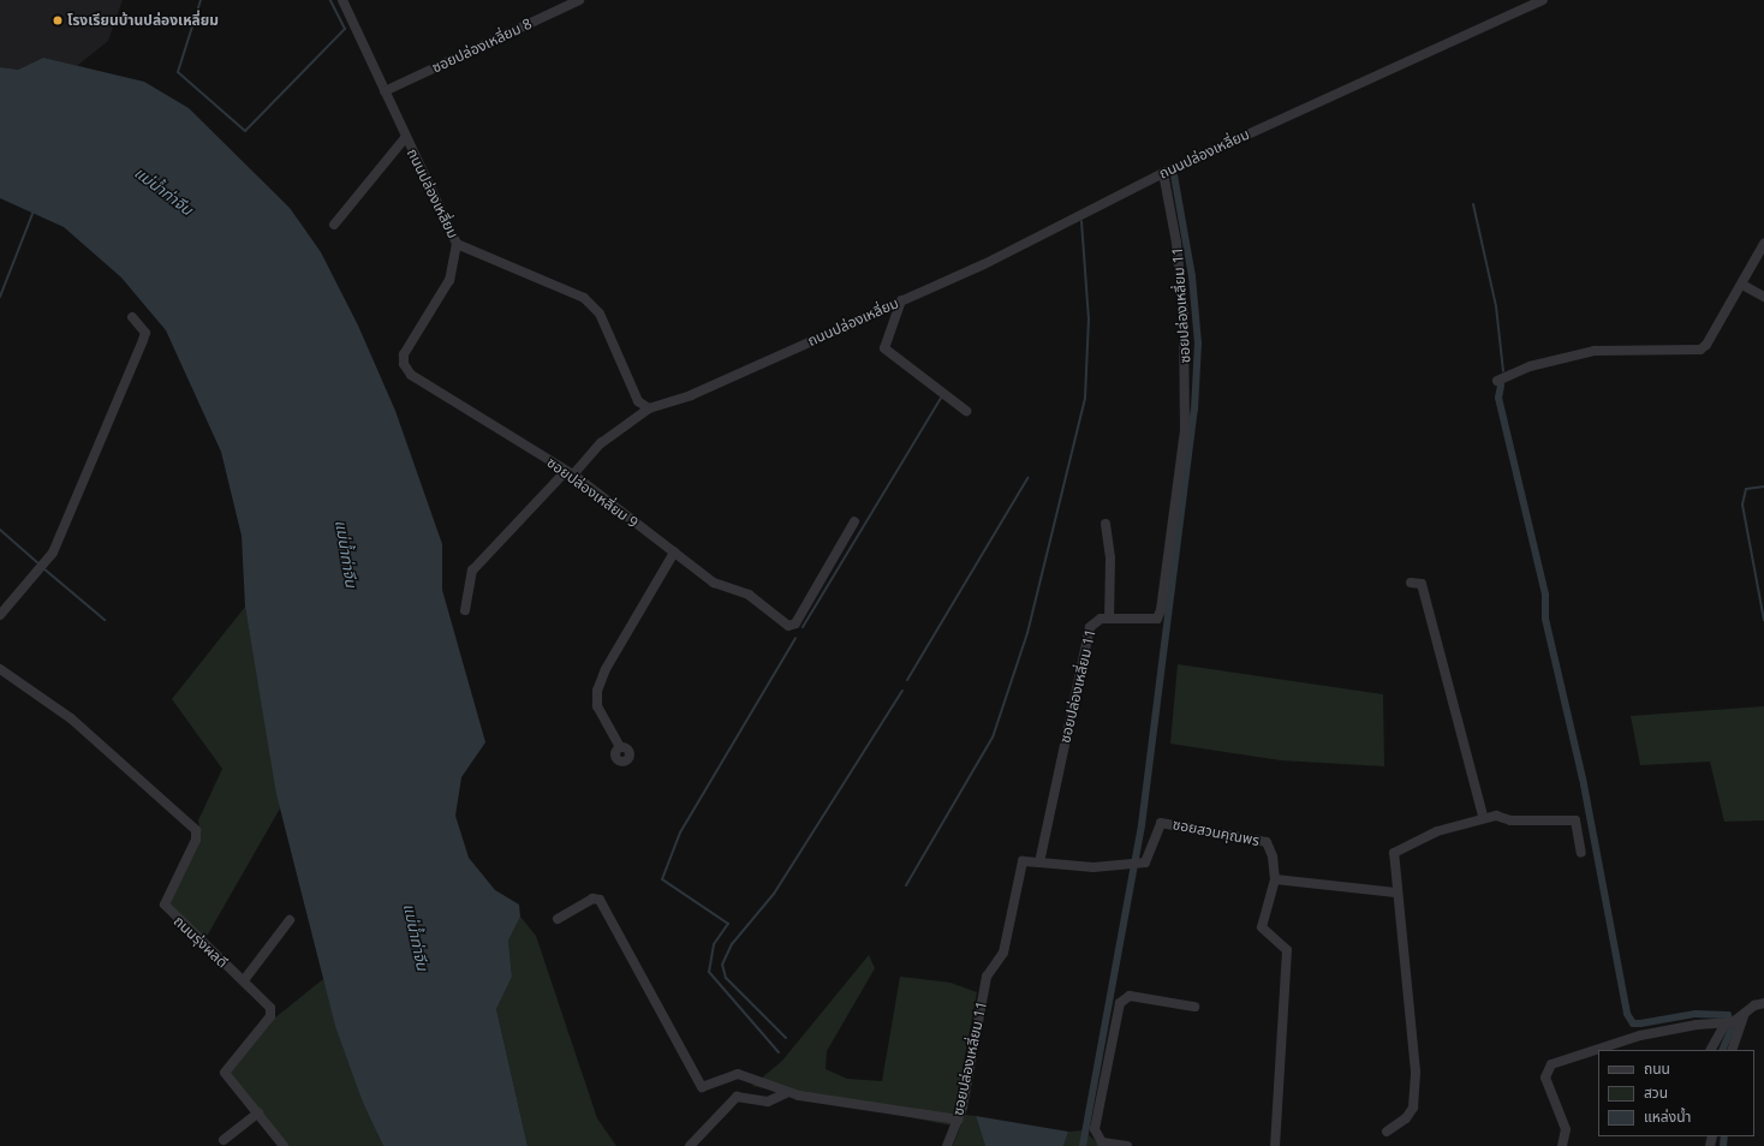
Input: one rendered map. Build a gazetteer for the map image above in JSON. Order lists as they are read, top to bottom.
{
  "streets": {
    "street": [
      "ซอยปล่องเหลี่ยม 8",
      "ถนนปล่องเหลี่ยม",
      "ซอยปล่องเหลี่ยม 11",
      "ซอยปล่องเหลี่ยม 9",
      "ซอยสวนคุณพร",
      "ถนนรุ่งผลดี"
    ]
  },
  "crossings": [
    ["ซอยปล่องเหลี่ยม 8", "ถนนปล่องเหลี่ยม"],
    ["ถนนปล่องเหลี่ยม", "ซอยปล่องเหลี่ยม 11"],
    ["ถนนปล่องเหลี่ยม", "ซอยปล่องเหลี่ยม 9"],
    ["ซอยปล่องเหลี่ยม 11", "ซอยสวนคุณพร"]
  ],
  "water": ["แม่น้ำท่าจีน"],
  "places": ["โรงเรียนบ้านปล่องเหลี่ยม"],
  "legend": ["ถนน", "สวน", "แหล่งน้ำ"]
}
